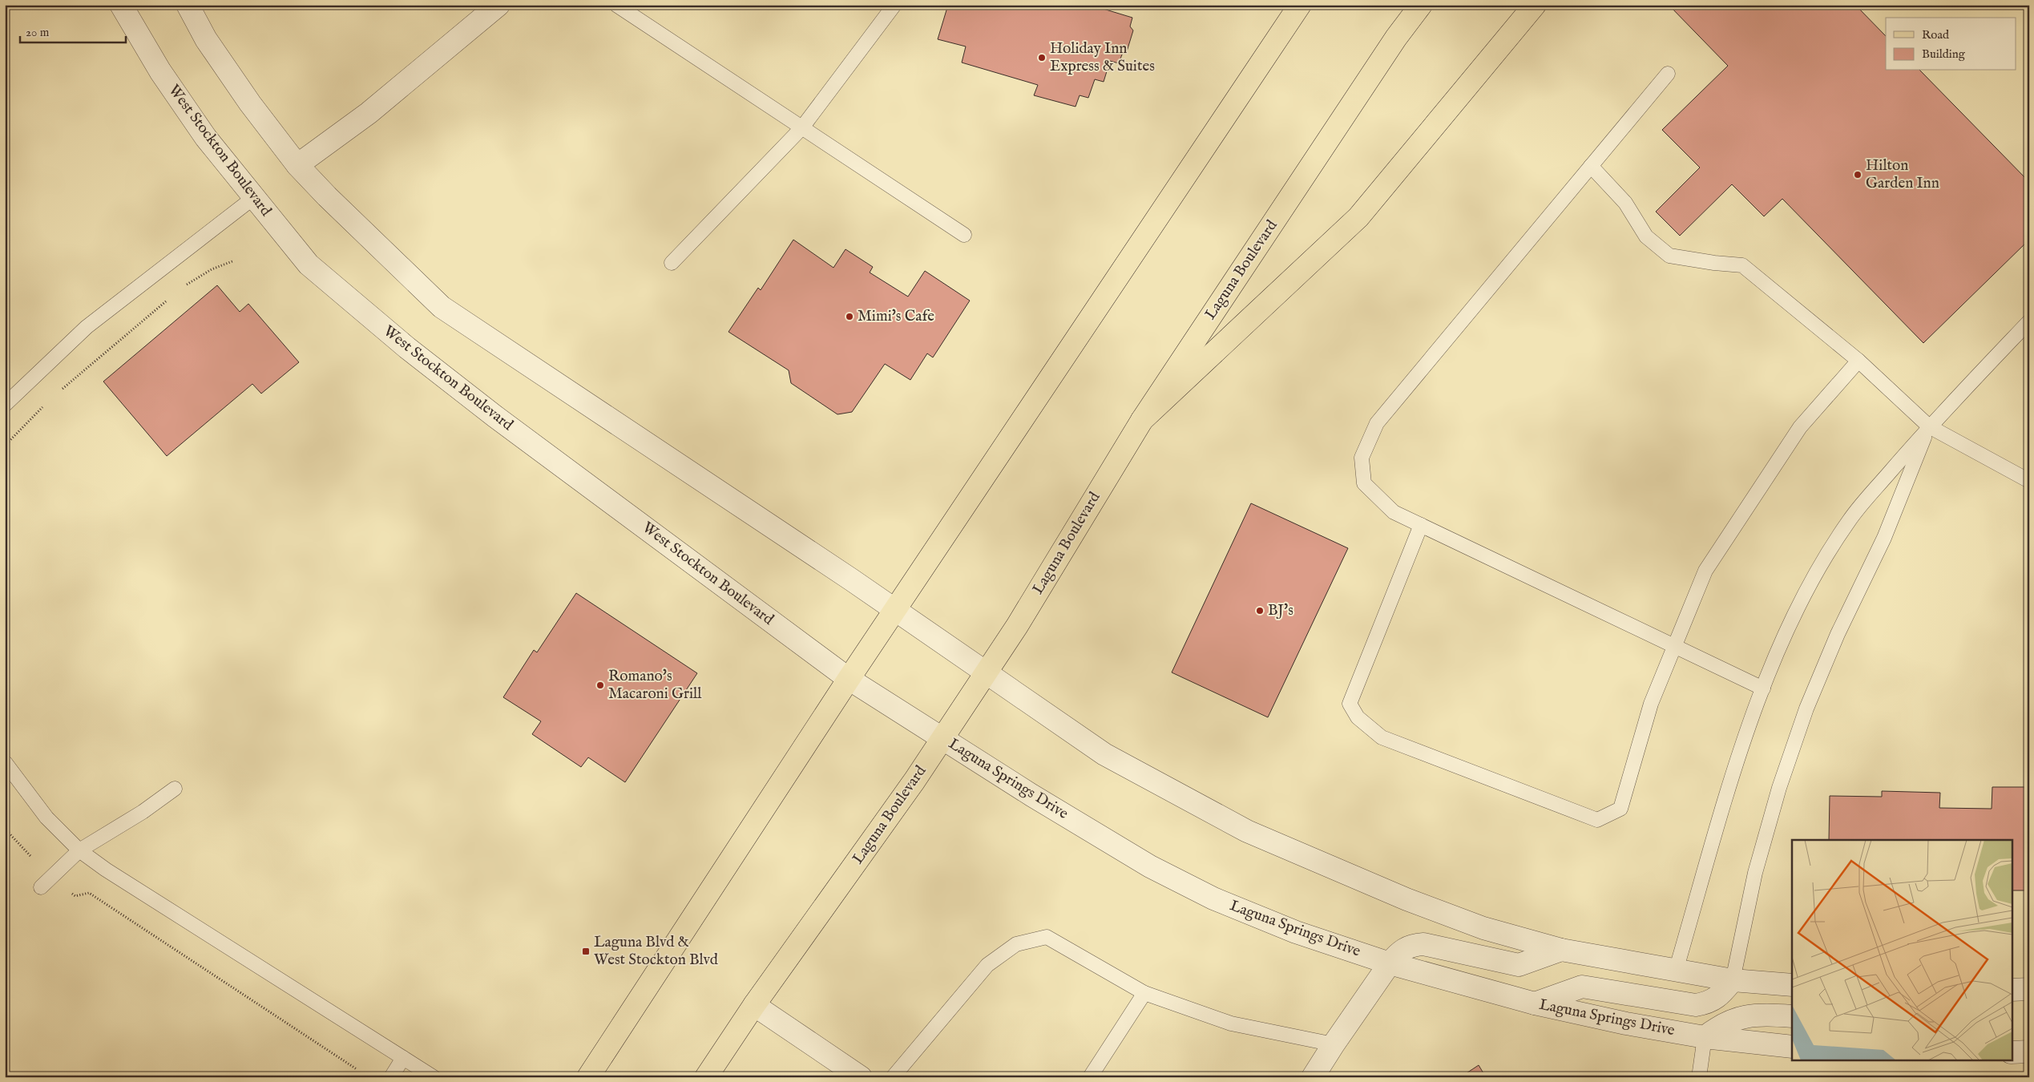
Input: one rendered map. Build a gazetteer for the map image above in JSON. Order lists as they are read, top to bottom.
{
  "streets": {
    "main road": ["Laguna Boulevard"],
    "street": ["West Stockton Boulevard", "Laguna Springs Drive"]
  },
  "crossings": [
    ["West Stockton Boulevard", "Laguna Springs Drive"],
    ["Laguna Boulevard", "Laguna Springs Drive"]
  ],
  "places": {
    "other": [
      "Holiday Inn Express & Suites",
      "Hilton Garden Inn",
      "Mimi's Cafe",
      "BJ's",
      "Romano's Macaroni Grill"
    ],
    "transit": ["Laguna Blvd & West Stockton Blvd"]
  },
  "legend": ["Road", "Building"],
  "scale_bar": "20 m"
}
